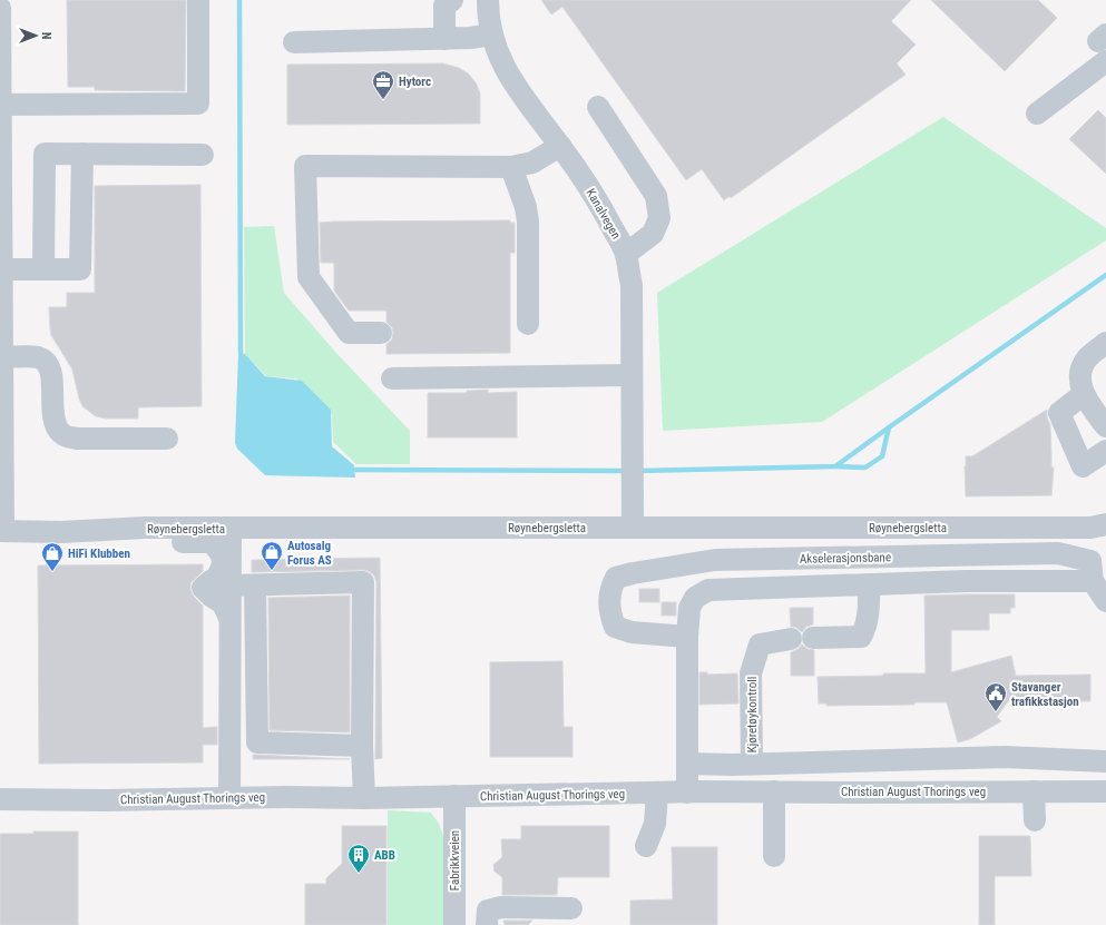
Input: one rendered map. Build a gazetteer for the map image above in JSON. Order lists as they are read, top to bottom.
{
  "streets": {
    "street": [
      "Kanalvegen",
      "Røynebergsletta",
      "Akselerasjonsbane",
      "Kjøretøykontroll",
      "Christian August Thorings veg",
      "Fabrikkveien"
    ]
  },
  "crossings": [
    ["Kanalvegen", "Røynebergsletta"],
    ["Christian August Thorings veg", "Fabrikkveien"]
  ],
  "places": {
    "office": ["Hytorc"],
    "shop": ["Autosalg Forus AS", "HiFi Klubben"],
    "public building": ["Stavanger trafikkstasjon"],
    "building": ["ABB"]
  },
  "north": "right"
}
